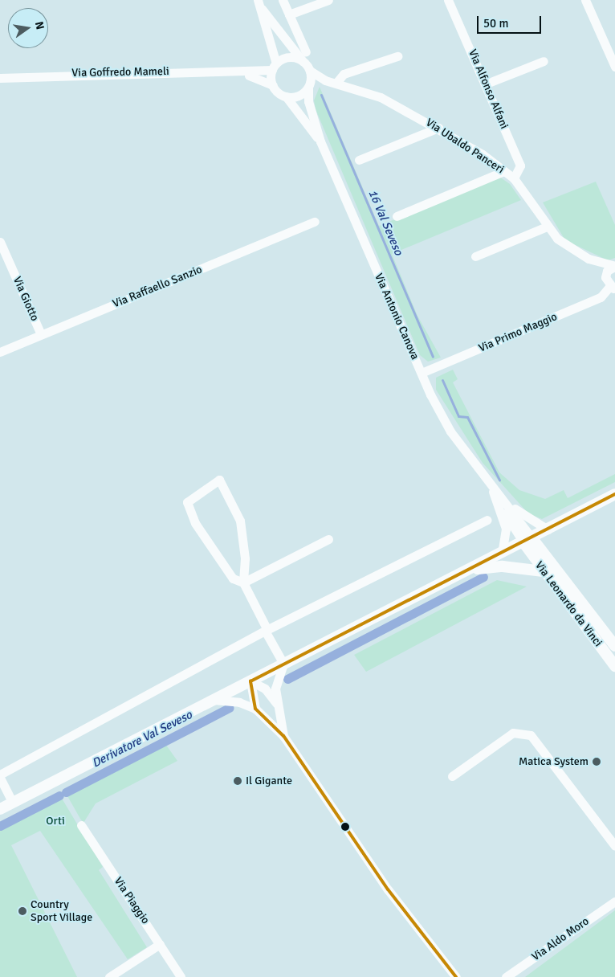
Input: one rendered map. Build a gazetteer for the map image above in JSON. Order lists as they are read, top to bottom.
{
  "streets": {
    "main road": ["Via Leonardo da Vinci"],
    "street": [
      "Via Goffredo Mameli",
      "Via Alfonso Alfani",
      "Via Ubaldo Panceri",
      "Via Raffaello Sanzio",
      "Via Giotto",
      "Via Antonio Canova",
      "Via Primo Maggio",
      "Via Piaggio",
      "Via Aldo Moro"
    ]
  },
  "crossings": [
    ["Via Alfonso Alfani", "Via Ubaldo Panceri"],
    ["Via Ubaldo Panceri", "Via Antonio Canova"],
    ["Via Raffaello Sanzio", "Via Giotto"],
    ["Via Antonio Canova", "Via Primo Maggio"],
    ["Via Antonio Canova", "Via Leonardo da Vinci"]
  ],
  "water": ["16 Val Seveso", "Derivatore Val Seveso"],
  "parks": ["Orti"],
  "places": ["Matica System", "Il Gigante", "Country Sport Village"],
  "scale_bar": "50 m",
  "north": "right"
}
